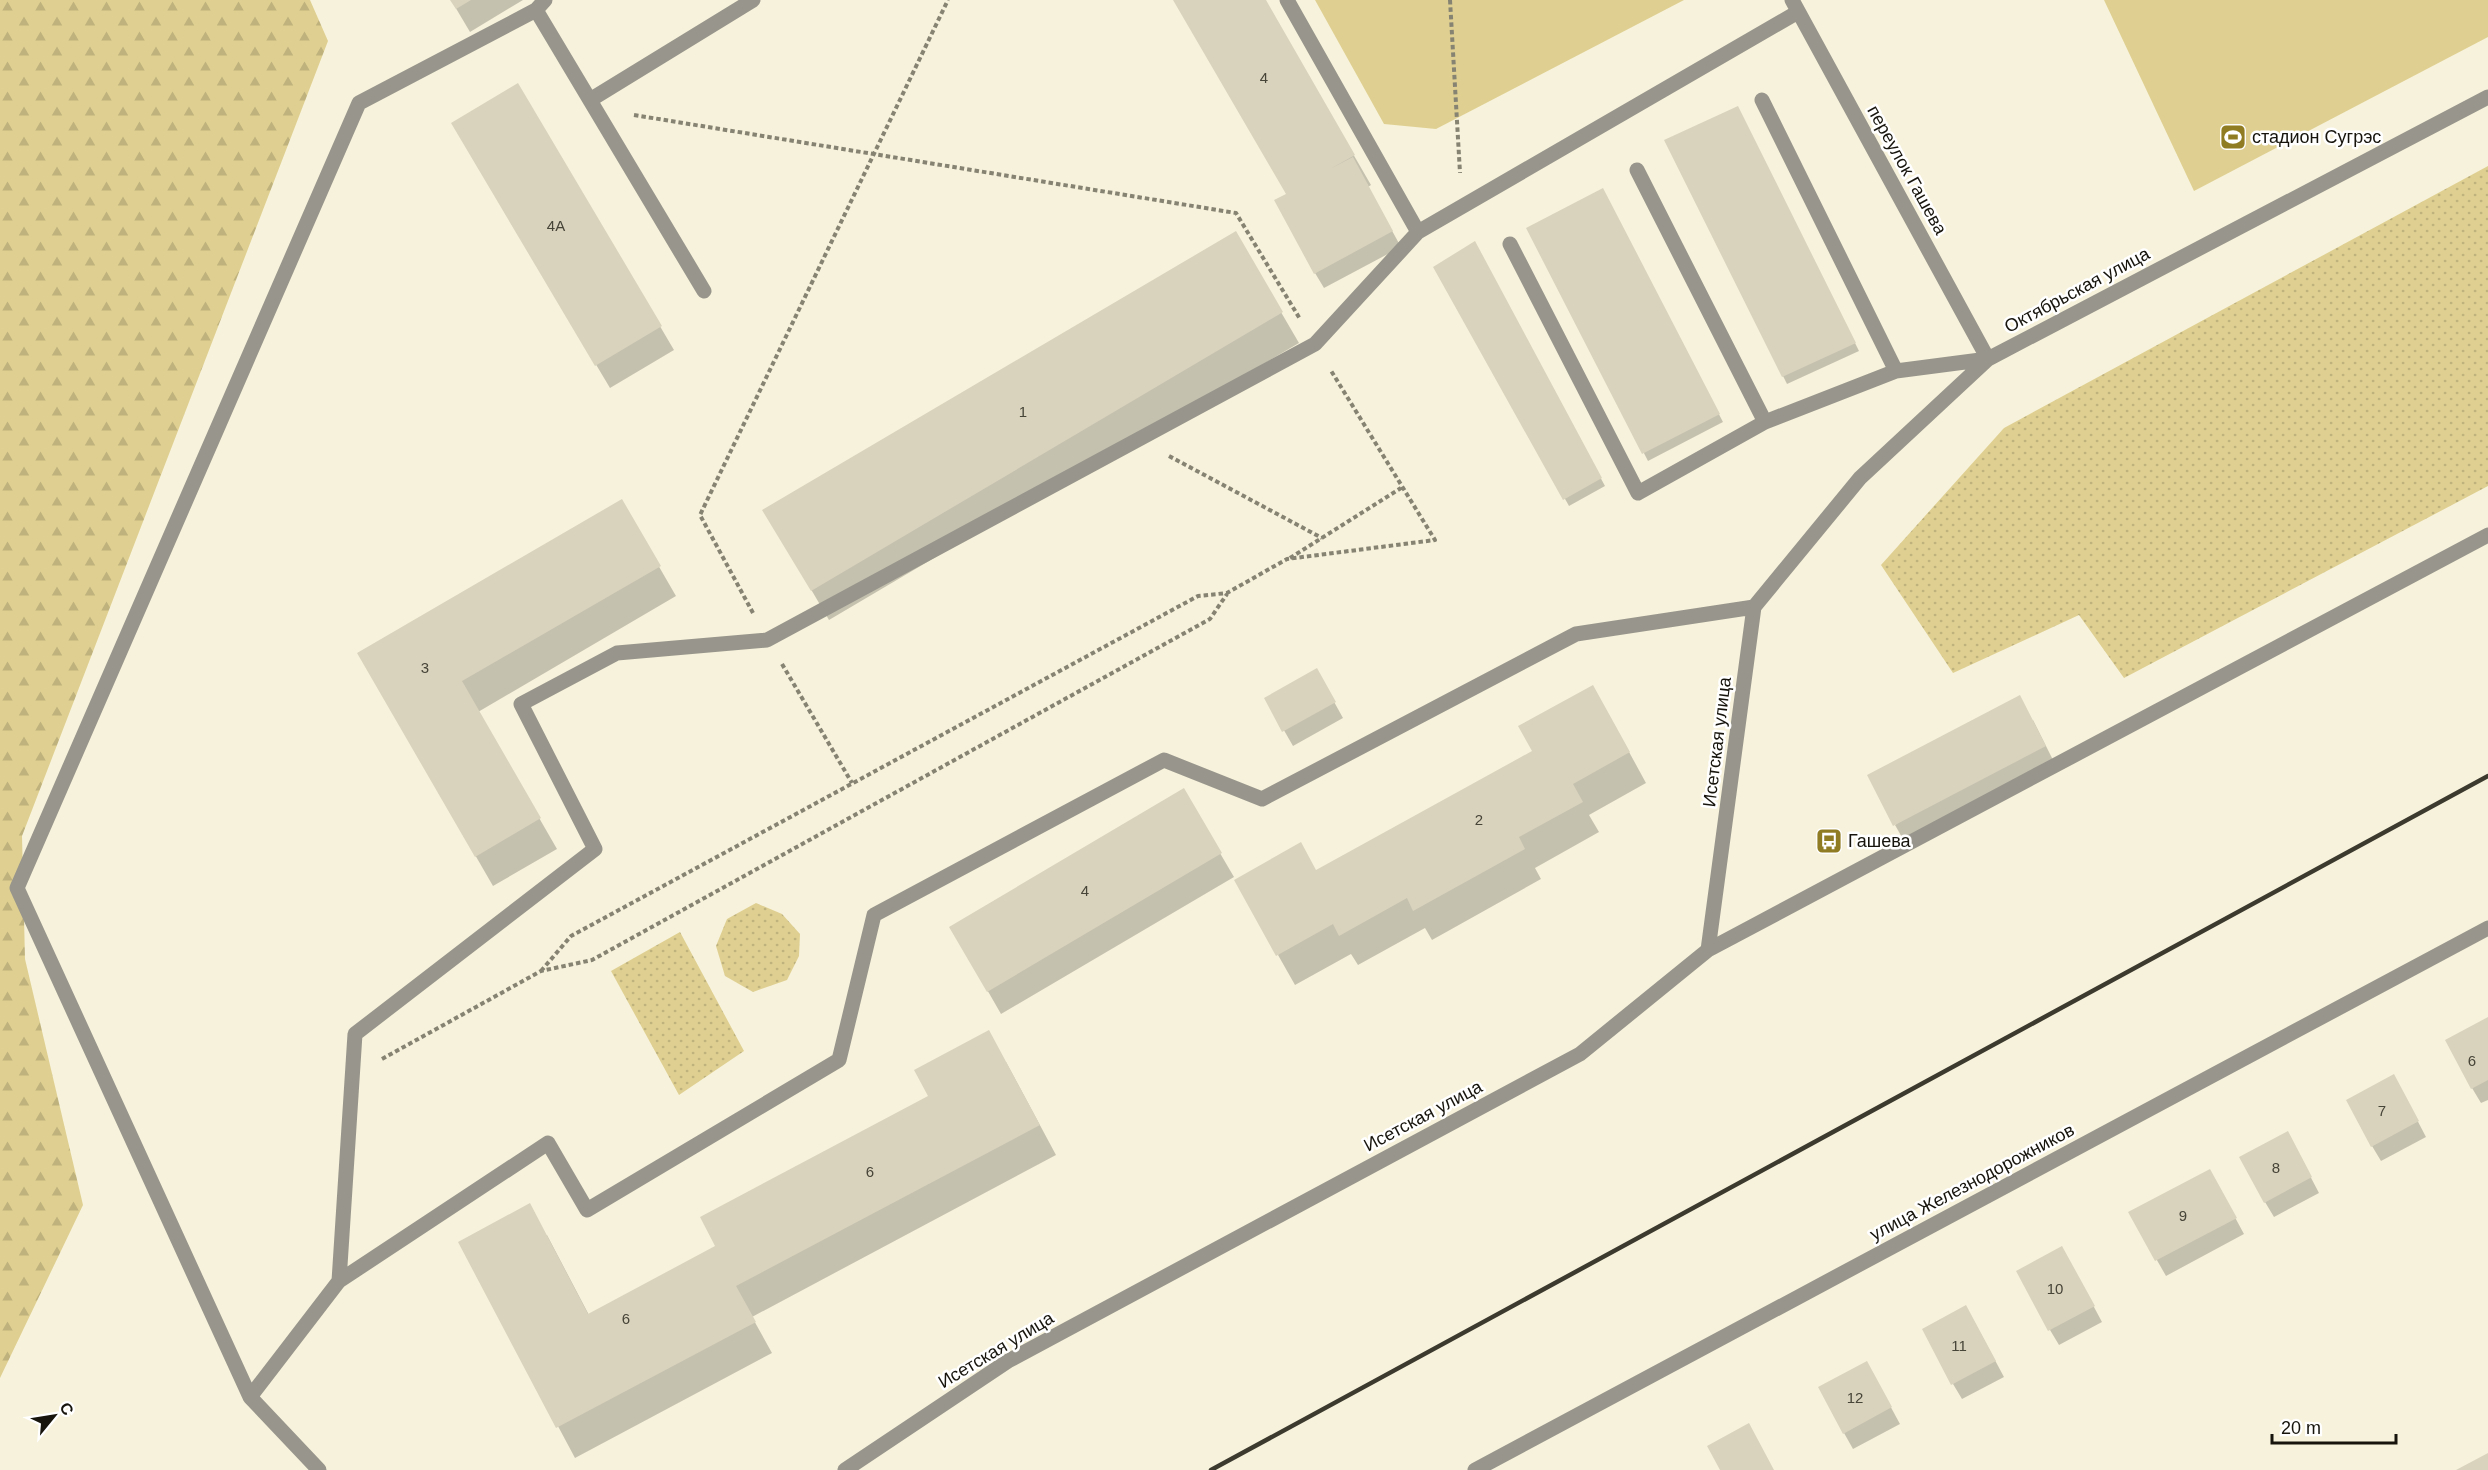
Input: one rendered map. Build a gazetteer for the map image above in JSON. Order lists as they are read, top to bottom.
{
  "streets": {
    "street": [
      "переулок Гашева",
      "Октябрьская улица",
      "Исетская улица",
      "улица Железнодорожников"
    ]
  },
  "crossings": [
    ["переулок Гашева", "Октябрьская улица"],
    ["Октябрьская улица", "Исетская улица"]
  ],
  "places": {
    "sports": ["стадион Сугрэс"],
    "bus stop": ["Гашева"]
  },
  "house_numbers": [
    "4",
    "4А",
    "1",
    "3",
    "2",
    "4",
    "6",
    "7",
    "8",
    "6",
    "9",
    "10",
    "6",
    "11",
    "12"
  ],
  "scale_bar": "20 m",
  "north": "top right"
}
